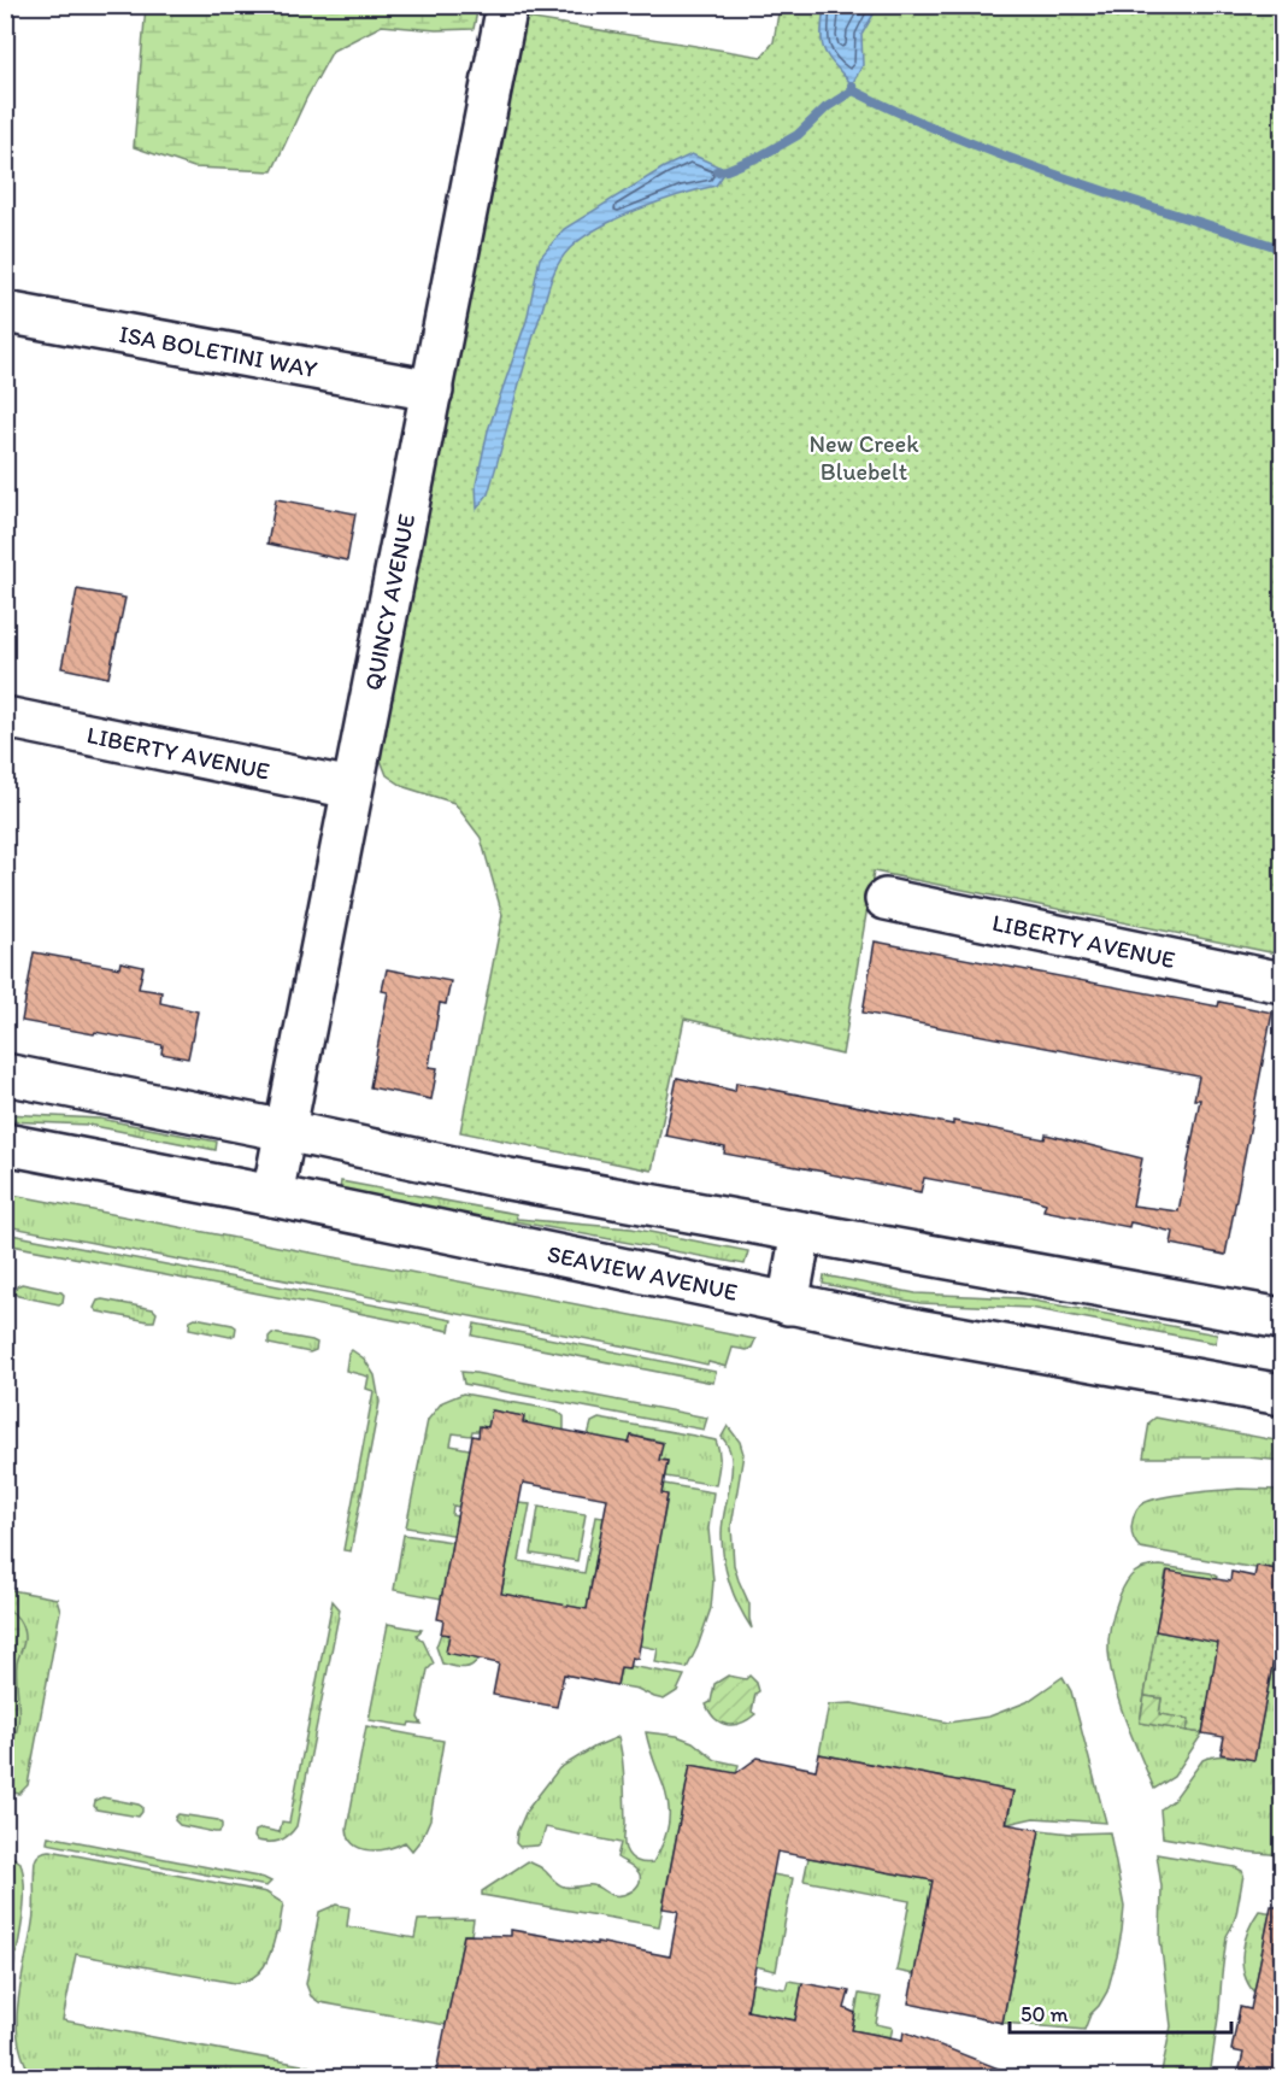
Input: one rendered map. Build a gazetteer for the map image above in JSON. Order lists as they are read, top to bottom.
{
  "streets": {
    "street": [
      "ISA BOLETINI WAY",
      "QUINCY AVENUE",
      "LIBERTY AVENUE",
      "SEAVIEW AVENUE"
    ]
  },
  "crossings": [
    ["ISA BOLETINI WAY", "QUINCY AVENUE"],
    ["QUINCY AVENUE", "LIBERTY AVENUE"],
    ["QUINCY AVENUE", "SEAVIEW AVENUE"]
  ],
  "parks": ["New Creek Bluebelt"],
  "scale_bar": "50 m"
}
